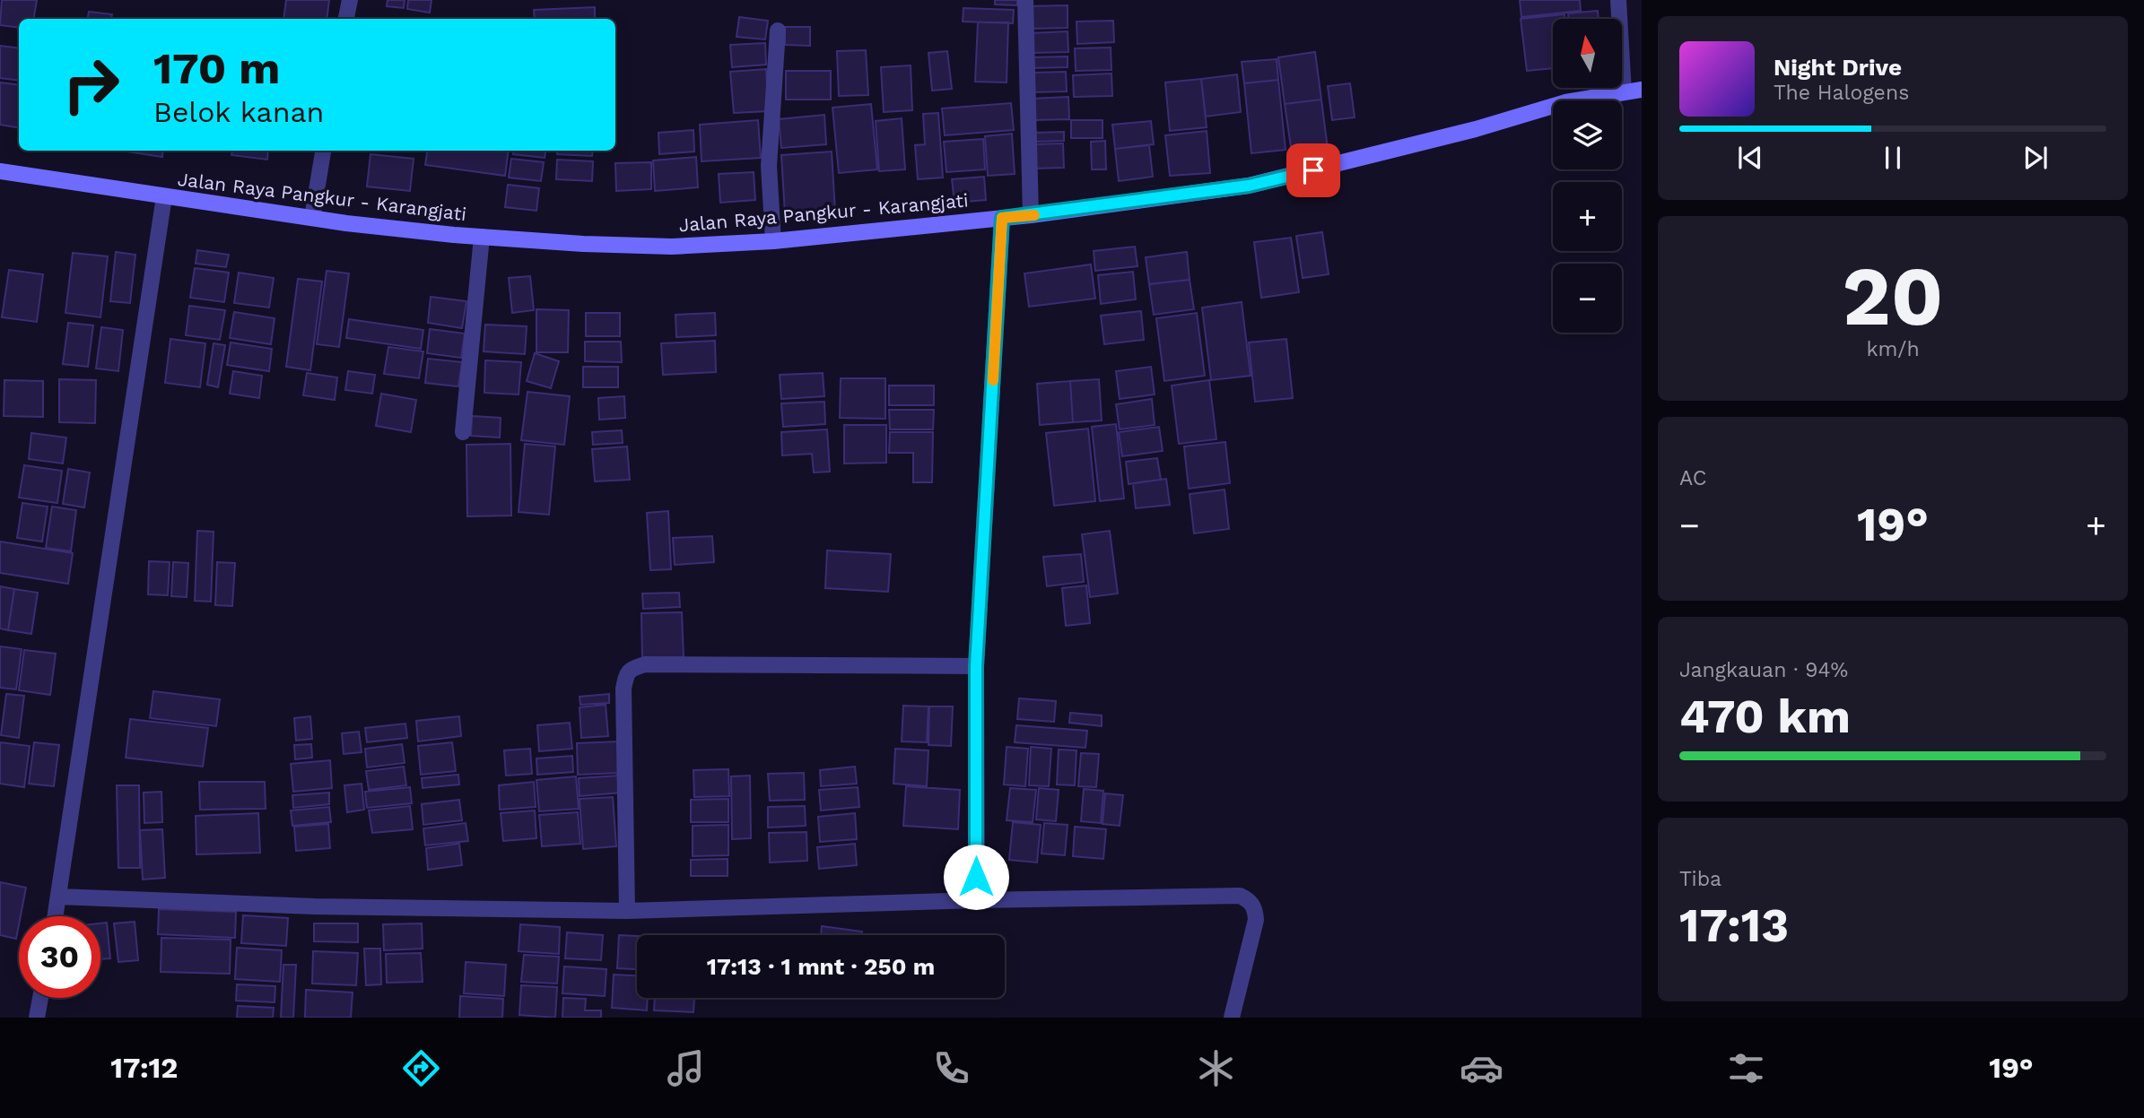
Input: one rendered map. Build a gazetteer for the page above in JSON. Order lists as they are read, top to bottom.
{
  "streets": {
    "main road": ["Jalan Raya Pangkur - Karangjati"]
  },
  "north": "top",
  "page": {
    "map_buttons": ["+", "−"],
    "turn": ["170 m", "Belok kanan"],
    "song": ["Night Drive", "The Halogens"],
    "tile": [
      ["20", "km/h"],
      "AC",
      ["Jangkauan · 94%", "470 km"],
      ["Tiba", "17:13"]
    ],
    "heat": ["−", "19°", "+"],
    "limit": "30",
    "trip": "17:13 · 1 mnt · 250 m",
    "tabs": ["17:12", "19°"]
  }
}
